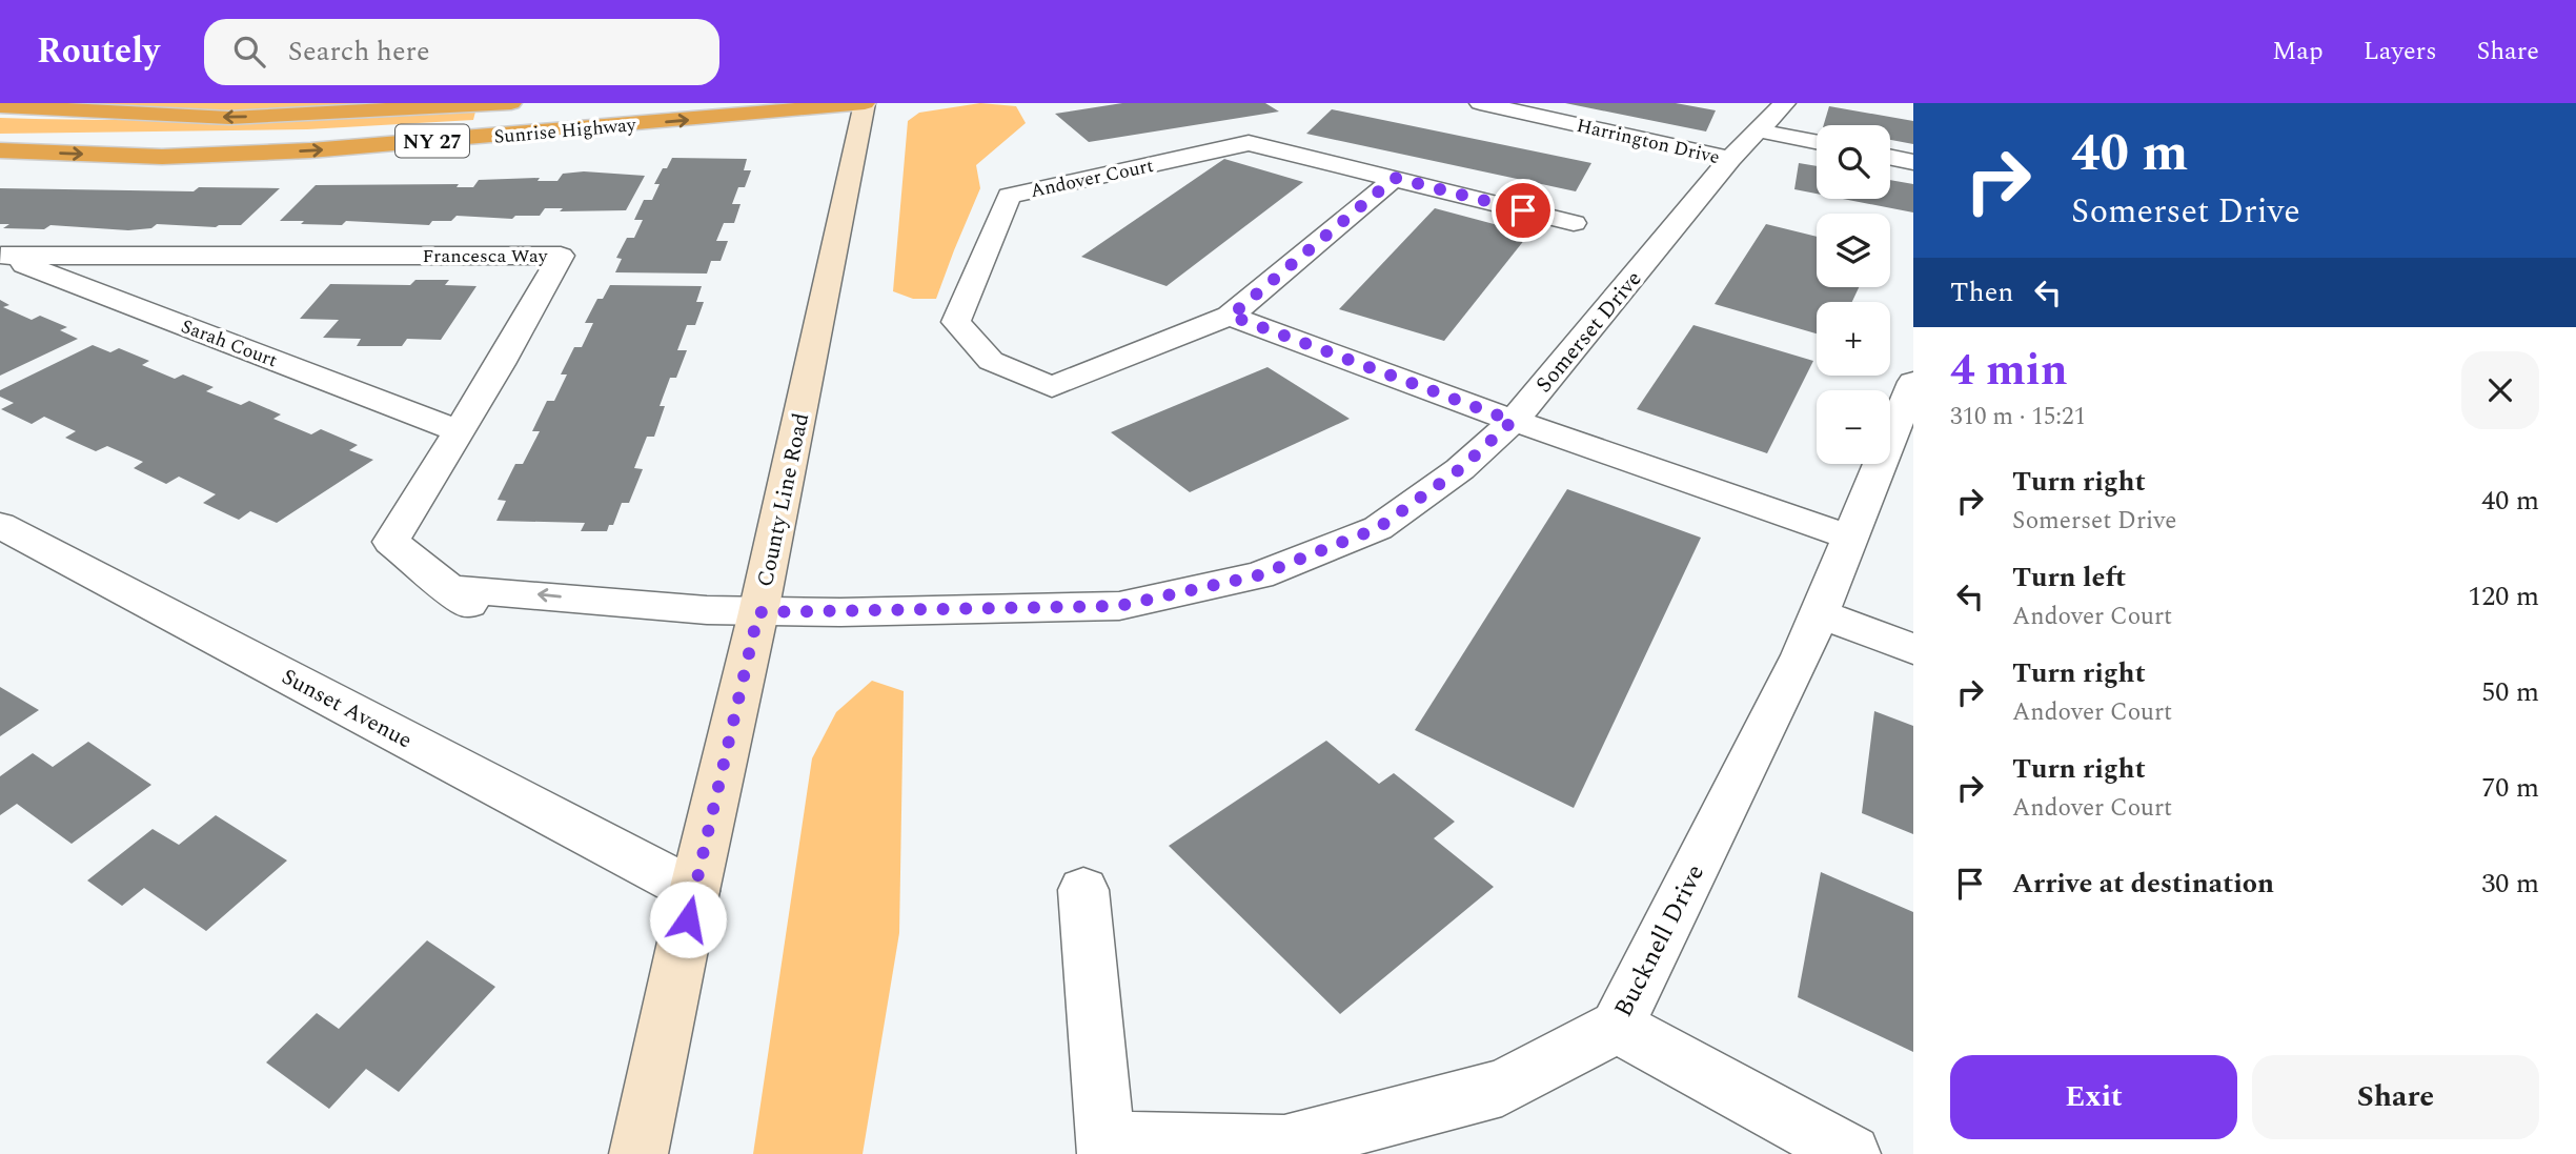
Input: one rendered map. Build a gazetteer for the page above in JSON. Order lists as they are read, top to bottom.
{
  "streets": {
    "highway": ["Sunrise Highway", "NY 27"],
    "main road": ["County Line Road"],
    "street": [
      "Harrington Drive",
      "Andover Court",
      "Francesca Way",
      "Somerset Drive",
      "Sarah Court",
      "Sunset Avenue",
      "Bucknell Drive"
    ]
  },
  "crossings": [
    ["Sunrise Highway", "County Line Road"],
    ["Harrington Drive", "Somerset Drive"],
    ["Francesca Way", "Sarah Court"],
    ["Somerset Drive", "County Line Road"],
    ["County Line Road", "Sunset Avenue"]
  ],
  "page": {
    "header": "Routely",
    "search": "Search here",
    "nav": ["Map", "Layers", "Share"],
    "turn": ["40 m", "Somerset Drive"],
    "map_buttons": ["+", "−"],
    "then": "Then",
    "heading": ["4 min", "310 m · 15:21"],
    "list": [
      {
        "name": "Turn right",
        "note": "Somerset Drive",
        "value": "40 m"
      },
      {
        "name": "Turn left",
        "note": "Andover Court",
        "value": "120 m"
      },
      {
        "name": "Turn right",
        "note": "Andover Court",
        "value": "50 m"
      },
      {
        "name": "Turn right",
        "note": "Andover Court",
        "value": "70 m"
      },
      {
        "name": "Arrive at destination",
        "value": "30 m"
      }
    ],
    "buttons": ["Exit", "Share"]
  }
}
